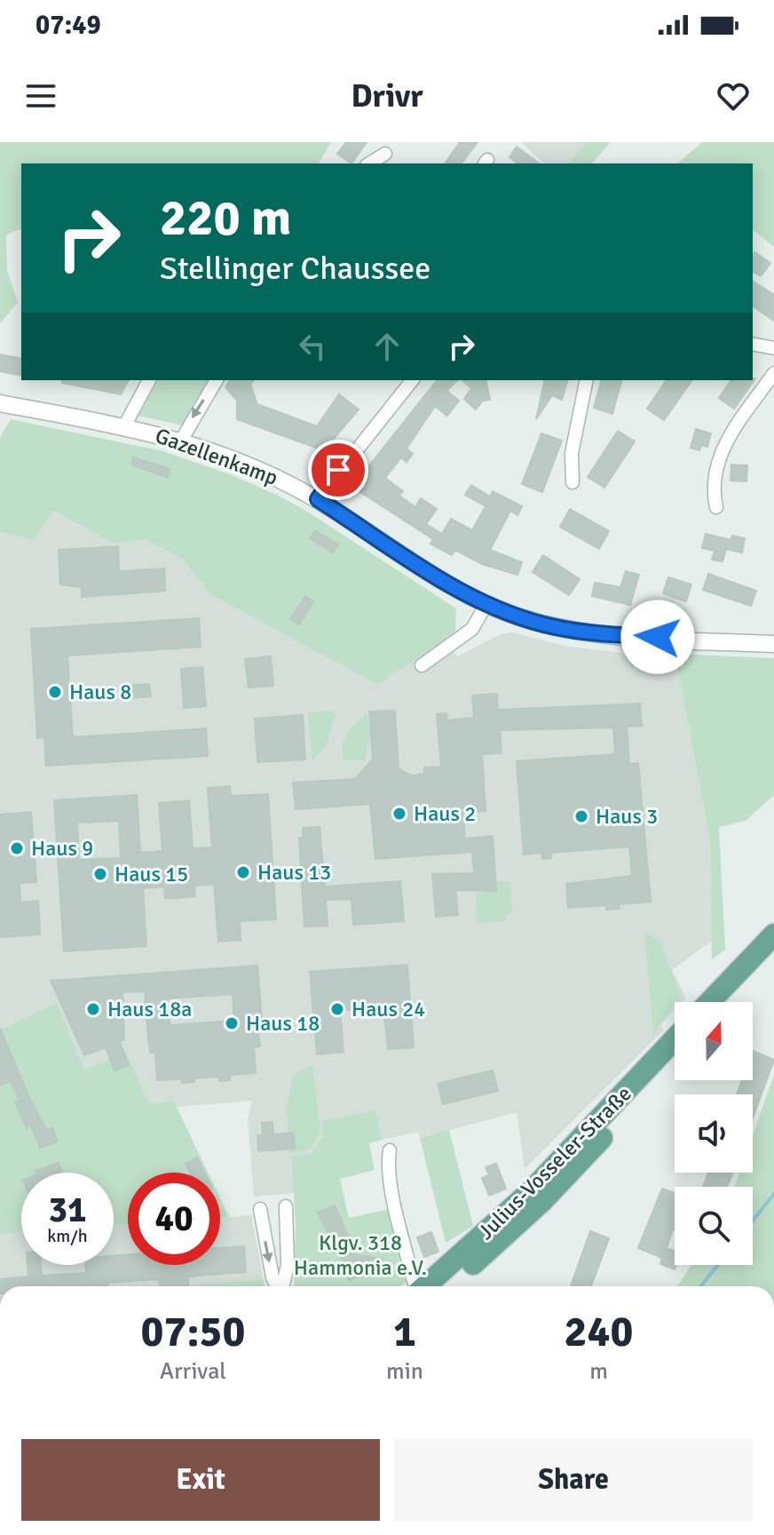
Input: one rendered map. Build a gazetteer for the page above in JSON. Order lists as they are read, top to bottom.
{
  "streets": {
    "main road": ["Julius-Vosseler-Straße"],
    "street": ["Gazellenkamp"]
  },
  "parks": ["Klgv. 318 Hammonia e.V."],
  "places": [
    "Haus 8",
    "Haus 2",
    "Haus 3",
    "Haus 9",
    "Haus 13",
    "Haus 15",
    "Haus 18a",
    "Haus 24",
    "Haus 18"
  ],
  "north": "top",
  "page": {
    "status": "07:49",
    "header": "Drivr",
    "turn": ["220 m", "Stellinger Chaussee"],
    "speed": "31 km/h",
    "limit": "40",
    "eta": [
      "07:50",
      "Arrival",
      "1",
      "min",
      "240",
      "m"
    ],
    "buttons": ["Exit", "Share"]
  }
}
